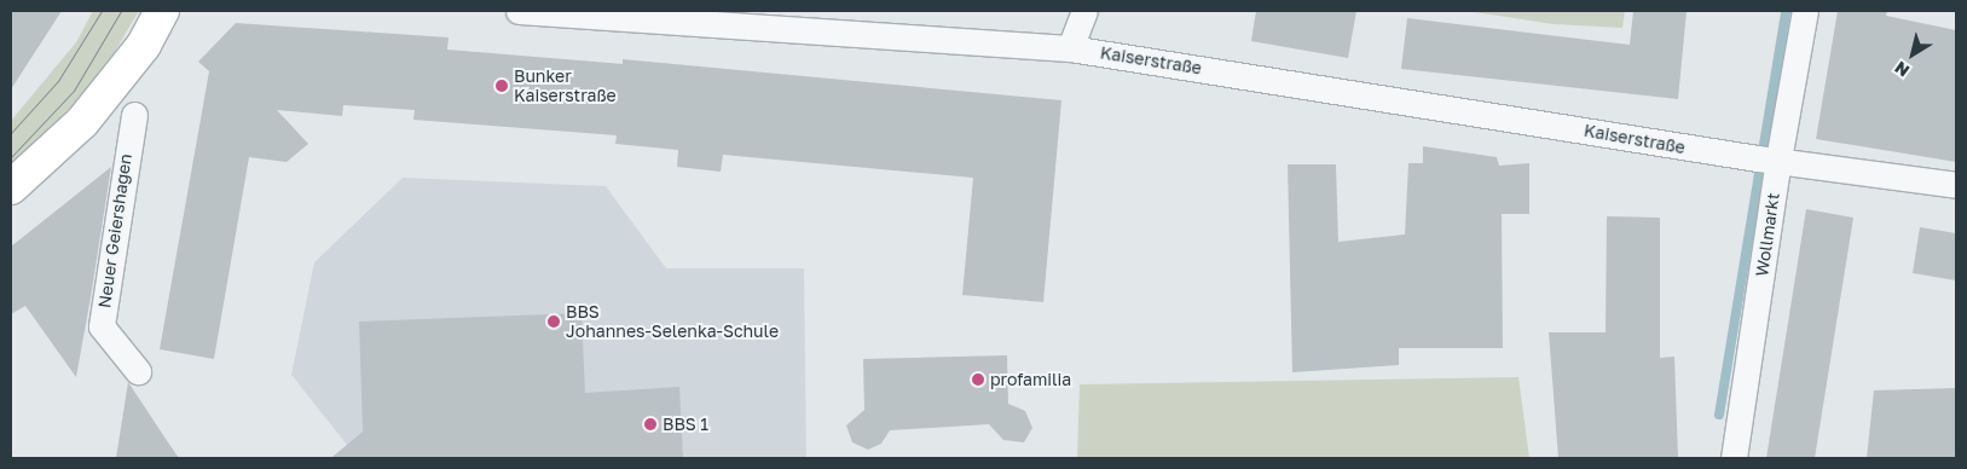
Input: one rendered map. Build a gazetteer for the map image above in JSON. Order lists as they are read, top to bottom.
{
  "streets": {
    "street": ["Kaiserstraße", "Neuer Geiershagen", "Wollmarkt"]
  },
  "crossings": [
    ["Kaiserstraße", "Wollmarkt"]
  ],
  "places": [
    "Bunker Kaiserstraße",
    "BBS Johannes-Selenka-Schule",
    "profamilia",
    "BBS 1"
  ],
  "north": "bottom left"
}
